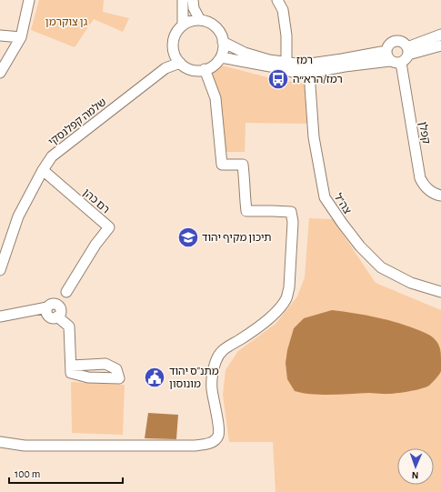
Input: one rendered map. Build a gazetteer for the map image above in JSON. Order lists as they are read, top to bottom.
{
  "streets": {
    "street": [
      "רמז",
      "שלמה קפלנסקי",
      "קפלן",
      "רם כהן",
      "צה\"ל"
    ]
  },
  "crossings": [
    ["רמז", "קפלן"],
    ["רמז", "צה\"ל"],
    ["שלמה קפלנסקי", "רם כהן"]
  ],
  "parks": ["גן צוקרמן"],
  "places": {
    "bus stop": ["רמז/הרא״ה"],
    "school or university": ["תיכון מקיף יהוד"],
    "public building": ["מתנ\"ס יהוד מונוסון"]
  },
  "scale_bar": "100 m",
  "north": "bottom"
}
